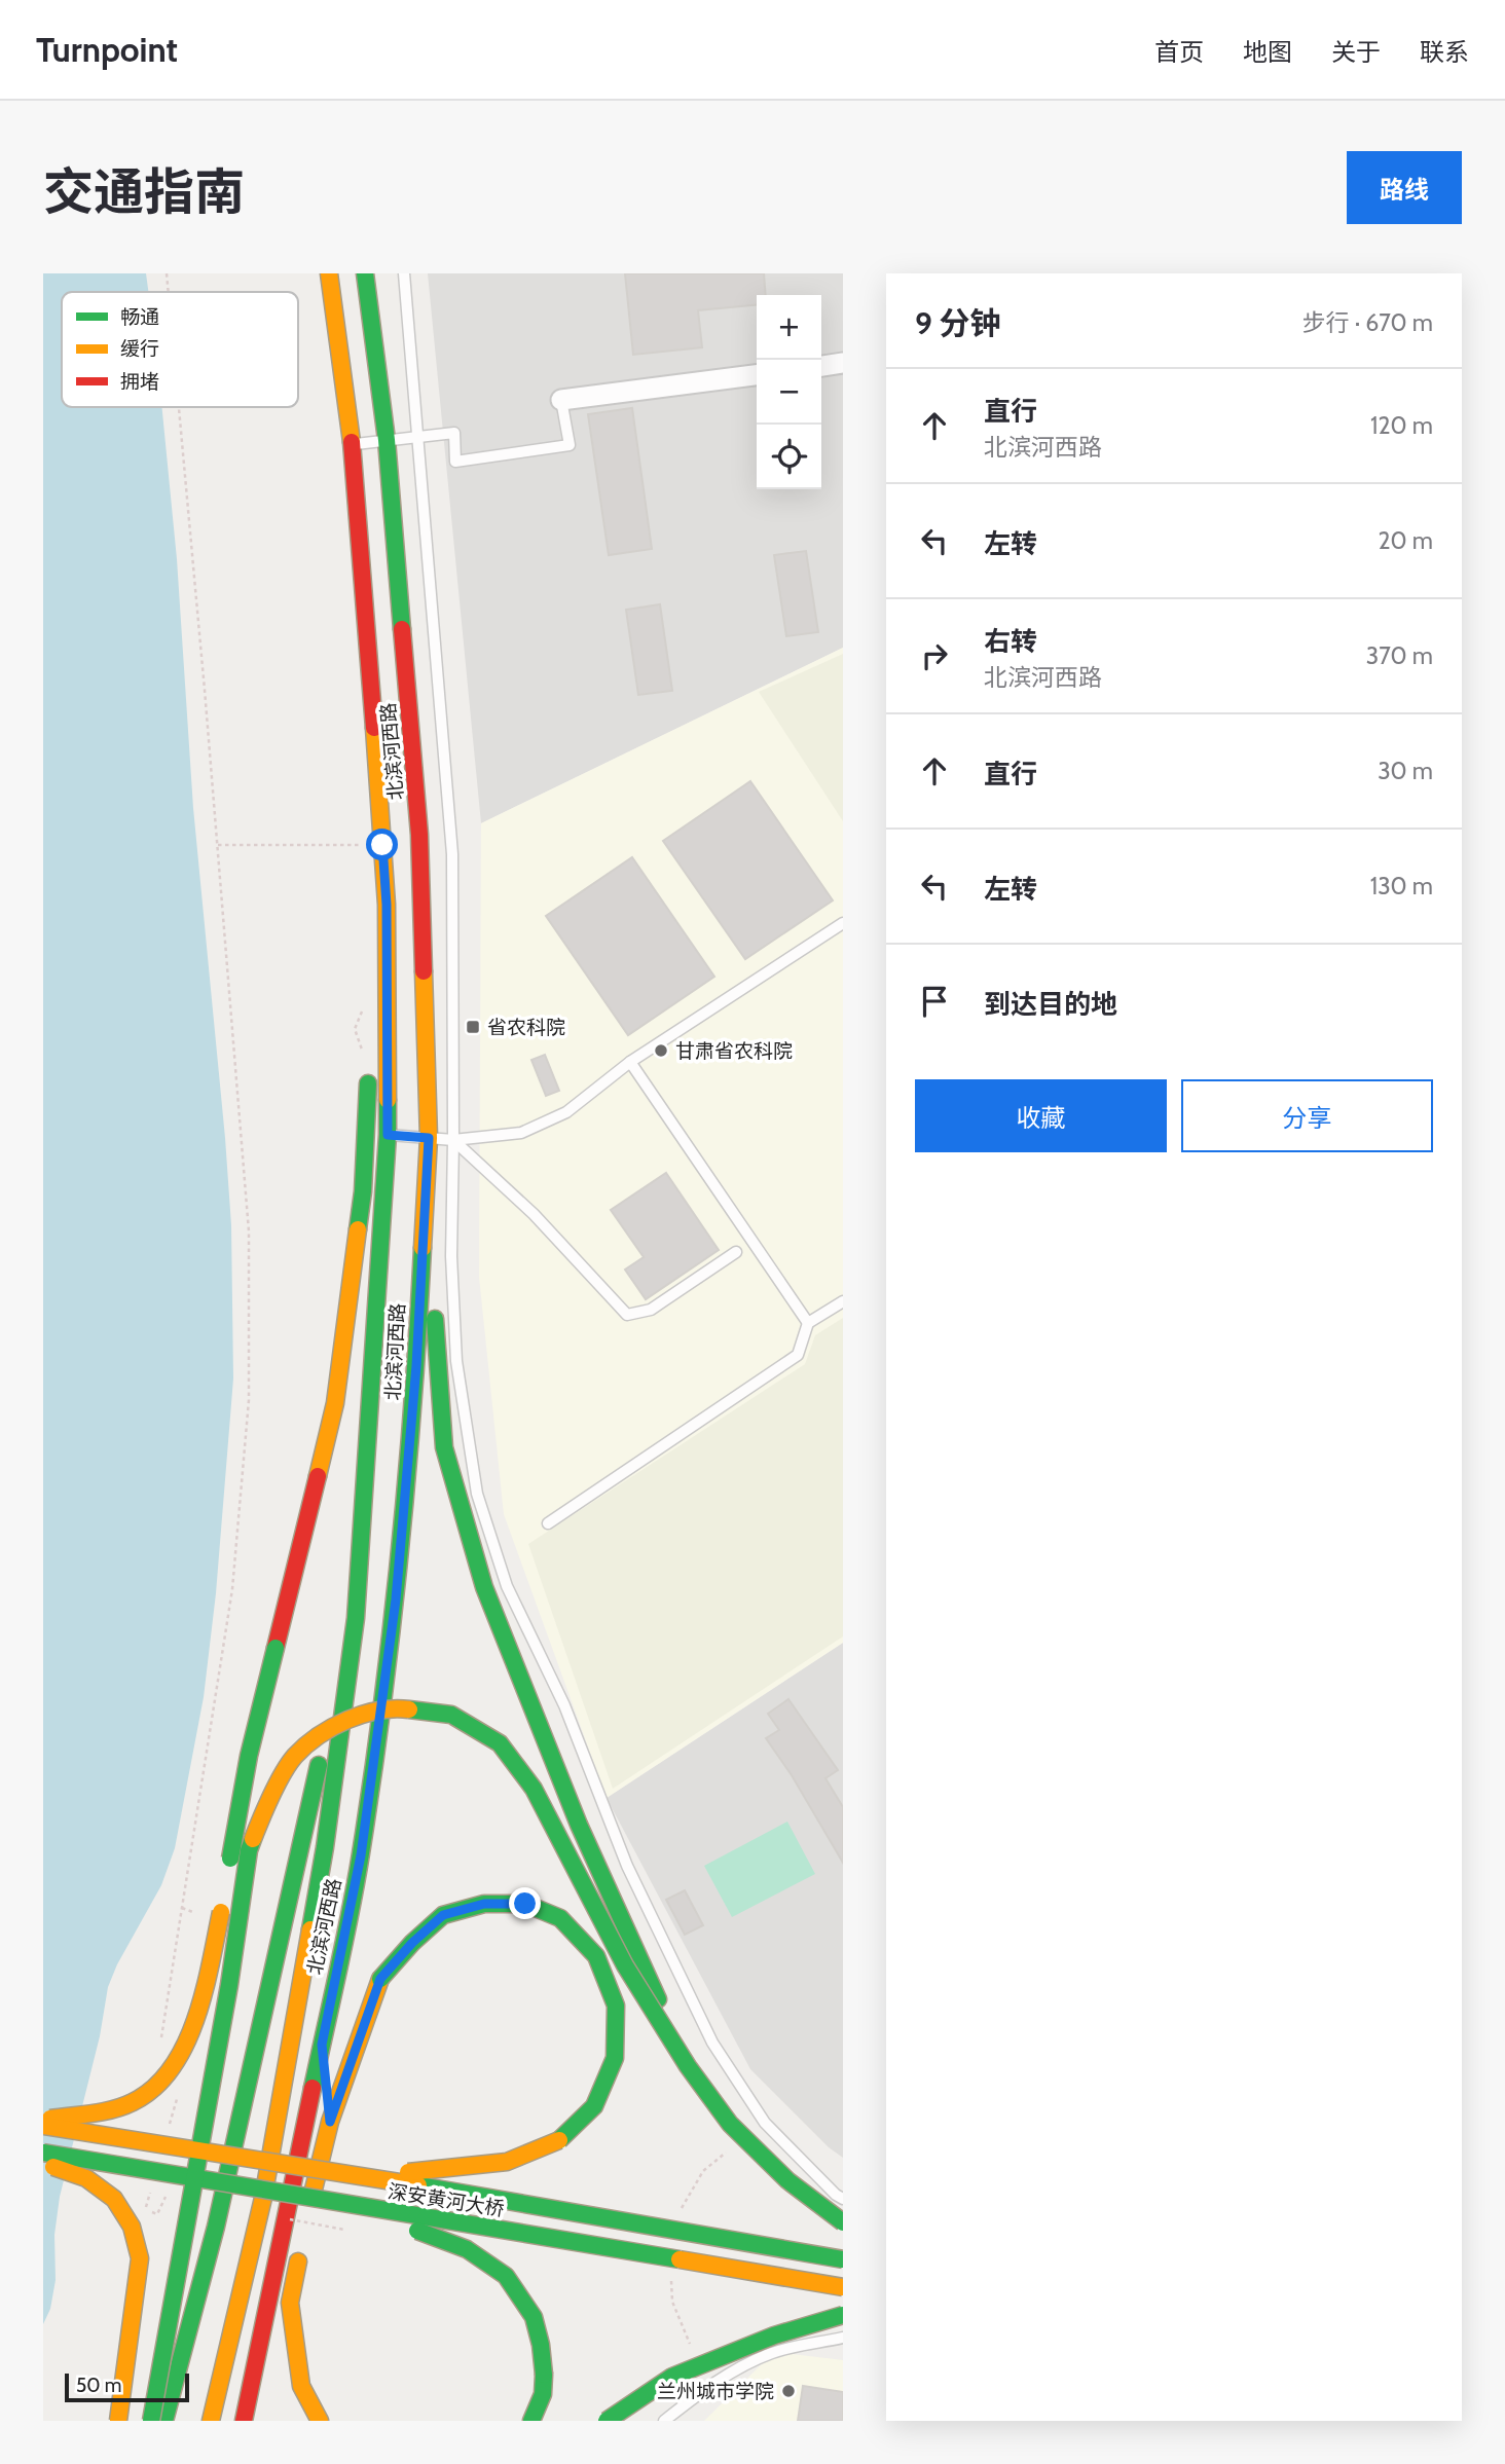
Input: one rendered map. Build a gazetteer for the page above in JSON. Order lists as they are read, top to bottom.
{
  "streets": {
    "main road": ["北滨河西路", "深安黄河大桥"]
  },
  "places": {
    "transit": ["省农科院"],
    "other": ["甘肃省农科院", "兰州城市学院"]
  },
  "legend": ["畅通", "缓行", "拥堵"],
  "scale_bar": "50 m",
  "page": {
    "header": "Turnpoint",
    "nav": [
      "首页",
      "地图",
      "关于",
      "联系"
    ],
    "title": "交通指南",
    "buttons": [
      "路线",
      ["收藏", "分享"]
    ],
    "heading": ["9 分钟", "步行 · 670 m"],
    "map_buttons": ["+", "−"],
    "list": [
      ["直行", "北滨河西路", "120 m"],
      ["左转", "20 m"],
      ["右转", "北滨河西路", "370 m"],
      ["直行", "30 m"],
      ["左转", "130 m"],
      "到达目的地"
    ],
    "scale": "50 m"
  }
}
